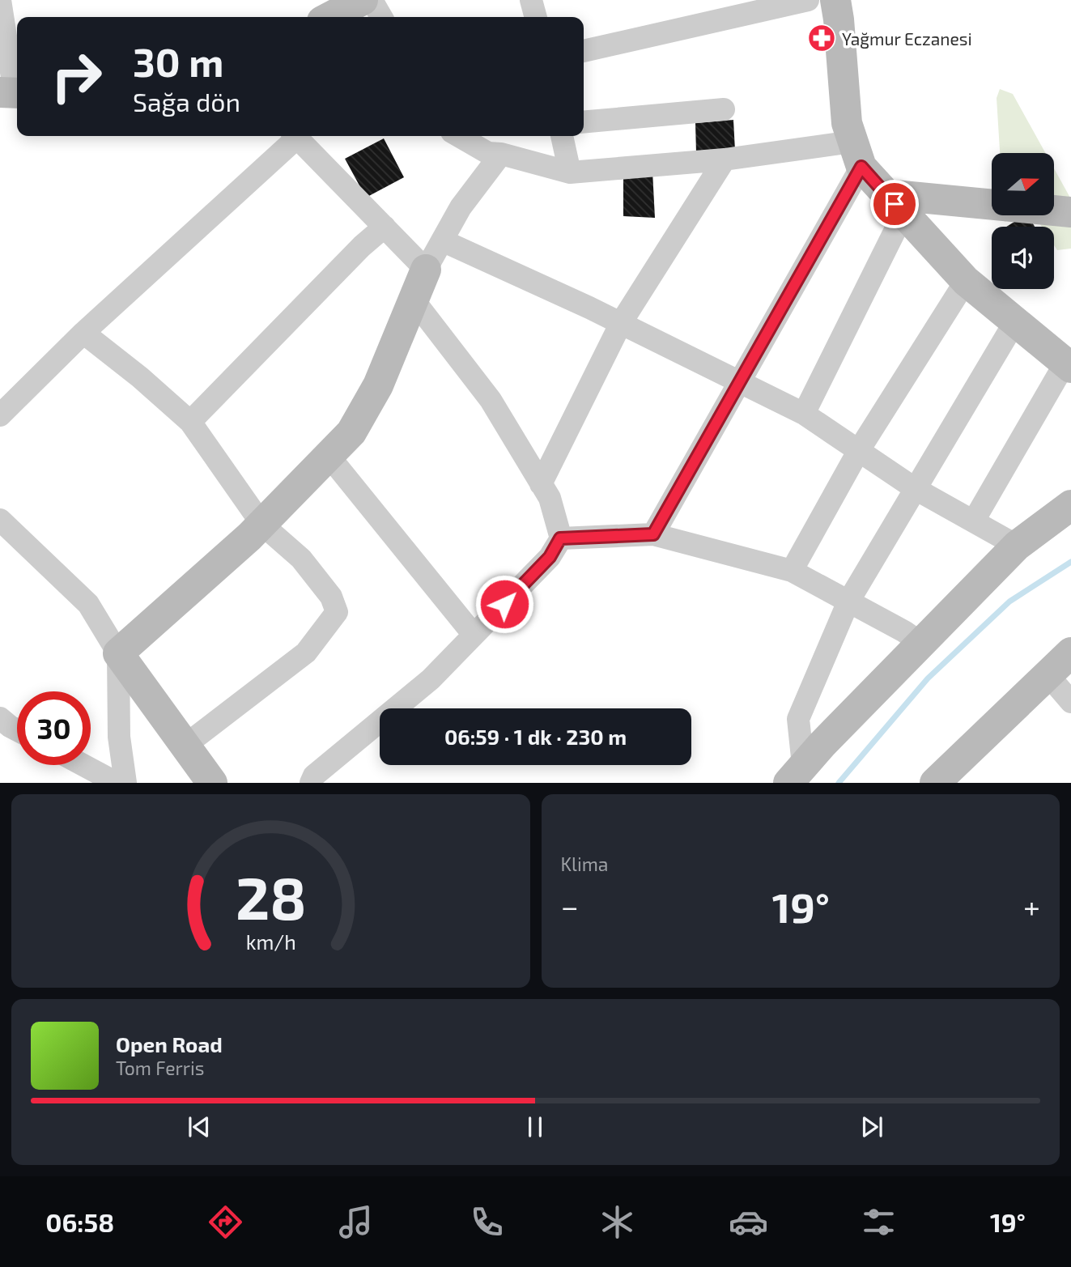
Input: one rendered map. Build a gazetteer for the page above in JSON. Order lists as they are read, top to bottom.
{
  "places": {
    "pharmacy": ["Yağmur Eczanesi"]
  },
  "north": "right",
  "page": {
    "turn": ["30 m", "Sağa dön"],
    "limit": "30",
    "trip": "06:59 · 1 dk · 230 m",
    "tile": "Klima",
    "heat": ["−", "19°", "+"],
    "song": ["Open Road", "Tom Ferris"],
    "tabs": ["06:58", "19°"],
    "gauge": ["28", "km/h"]
  }
}
